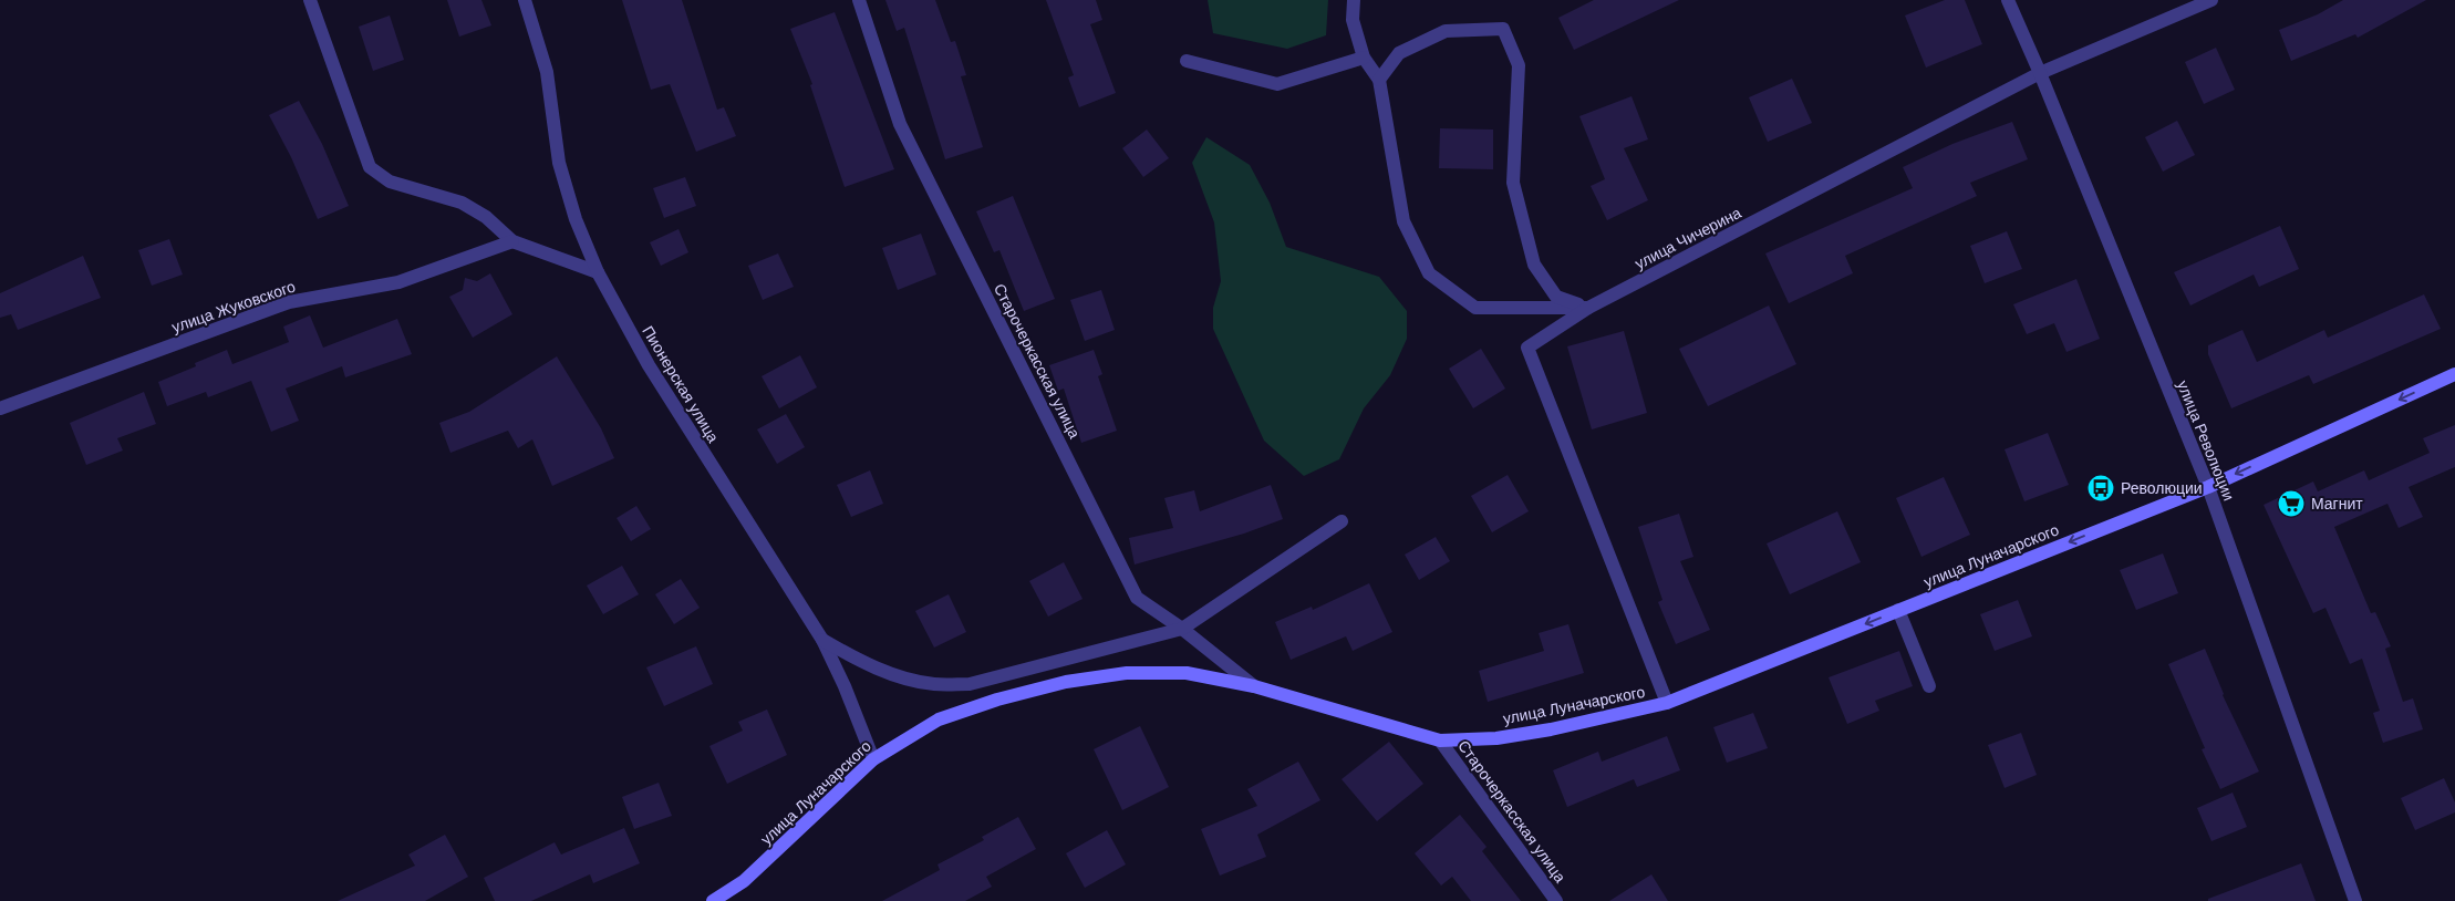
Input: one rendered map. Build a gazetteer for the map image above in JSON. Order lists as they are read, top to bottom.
{
  "streets": {
    "main road": ["улица Луначарского"],
    "street": [
      "улица Чичерина",
      "улица Жуковского",
      "Старочеркасская улица",
      "Пионерская улица",
      "улица Революции"
    ]
  },
  "crossings": [
    ["улица Чичерина", "улица Революции"],
    ["улица Чичерина", "улица Луначарского"],
    ["Старочеркасская улица", "улица Луначарского"],
    ["Пионерская улица", "улица Луначарского"],
    ["улица Революции", "улица Луначарского"]
  ],
  "one_way": ["улица Луначарского"],
  "places": {
    "bus stop": ["Революции"],
    "supermarket": ["Магнит"]
  }
}
